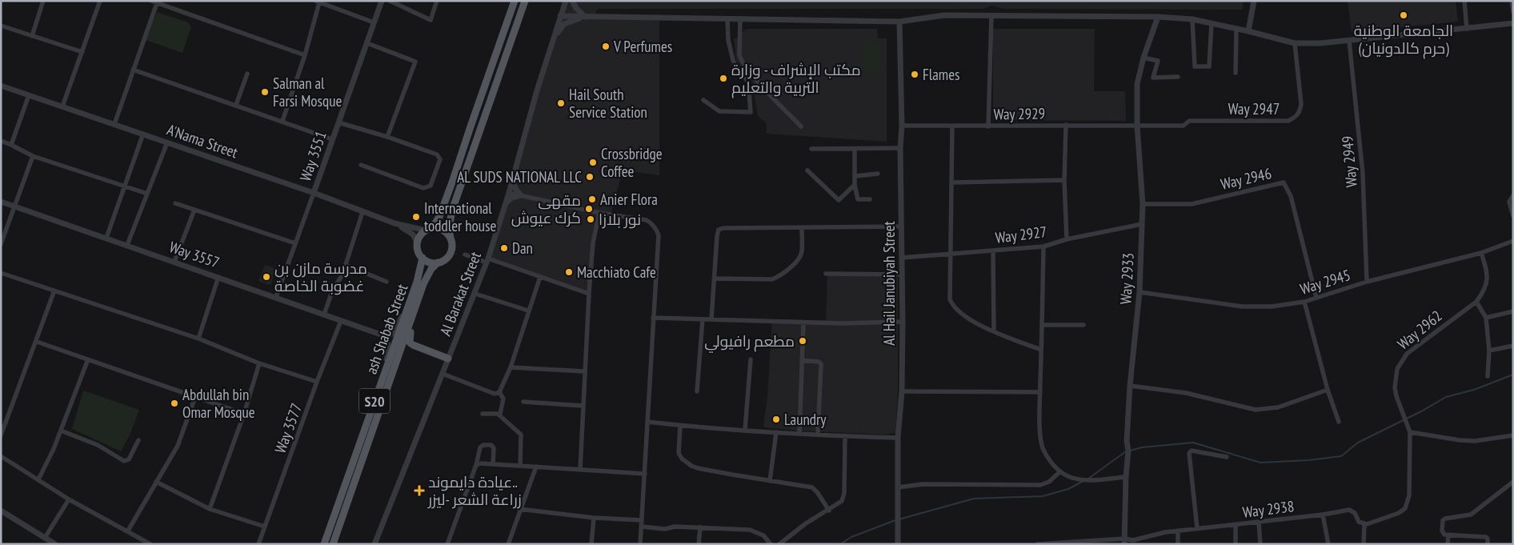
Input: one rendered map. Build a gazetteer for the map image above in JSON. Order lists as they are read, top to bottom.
{
  "streets": {
    "main road": ["ash Shabab Street", "S20"],
    "street": [
      "Way 2947",
      "Way 2929",
      "A'Nama Street",
      "Way 3551",
      "Way 2949",
      "Way 2946",
      "Way 2927",
      "Way 3557",
      "Way 2933",
      "Way 2945",
      "Al Hail Janubiyah Street",
      "Al Barakat Street",
      "Way 2962",
      "Way 3577",
      "Way 2938"
    ]
  },
  "crossings": [
    ["Way 2947", "Way 2929"],
    ["Way 2947", "Way 2933"],
    ["Way 2929", "Way 2933"],
    ["Way 2929", "Al Hail Janubiyah Street"],
    ["A'Nama Street", "Way 3551"],
    ["A'Nama Street", "ash Shabab Street"],
    ["A'Nama Street", "S20"],
    ["Way 3551", "Way 3557"],
    ["Way 2949", "Way 2945"],
    ["Way 2946", "Way 2933"],
    ["Way 2946", "Way 2945"],
    ["Way 2927", "Way 2933"],
    ["Way 2927", "Al Hail Janubiyah Street"],
    ["Way 3557", "Way 3577"],
    ["Way 2933", "Way 2945"],
    ["Way 2933", "Way 2938"],
    ["Way 2945", "Way 2962"],
    ["ash Shabab Street", "S20"],
    ["Way 2962", "Way 2938"]
  ],
  "places": {
    "other": [
      "الجامعة الوطنية (حرم كالدونيان)",
      "V Perfumes",
      "Flames",
      "مكتب الإشراف - وزارة التربية والتعليم",
      "Salman al Farsi Mosque",
      "Hail South Service Station",
      "Crossbridge Coffee",
      "AL SUDS NATIONAL LLC",
      "Anier Flora",
      "مقهى كرك عيوش",
      "International toddler house",
      "نور بلازا",
      "Dan",
      "Macchiato Cafe",
      "مدرسة مازن بن غضوبة الخاصة",
      "مطعم رافيولي",
      "Abdullah bin Omar Mosque",
      "Laundry"
    ],
    "health": ["عيادة دايموند.. زراعة الشعر -ليزر"]
  }
}
